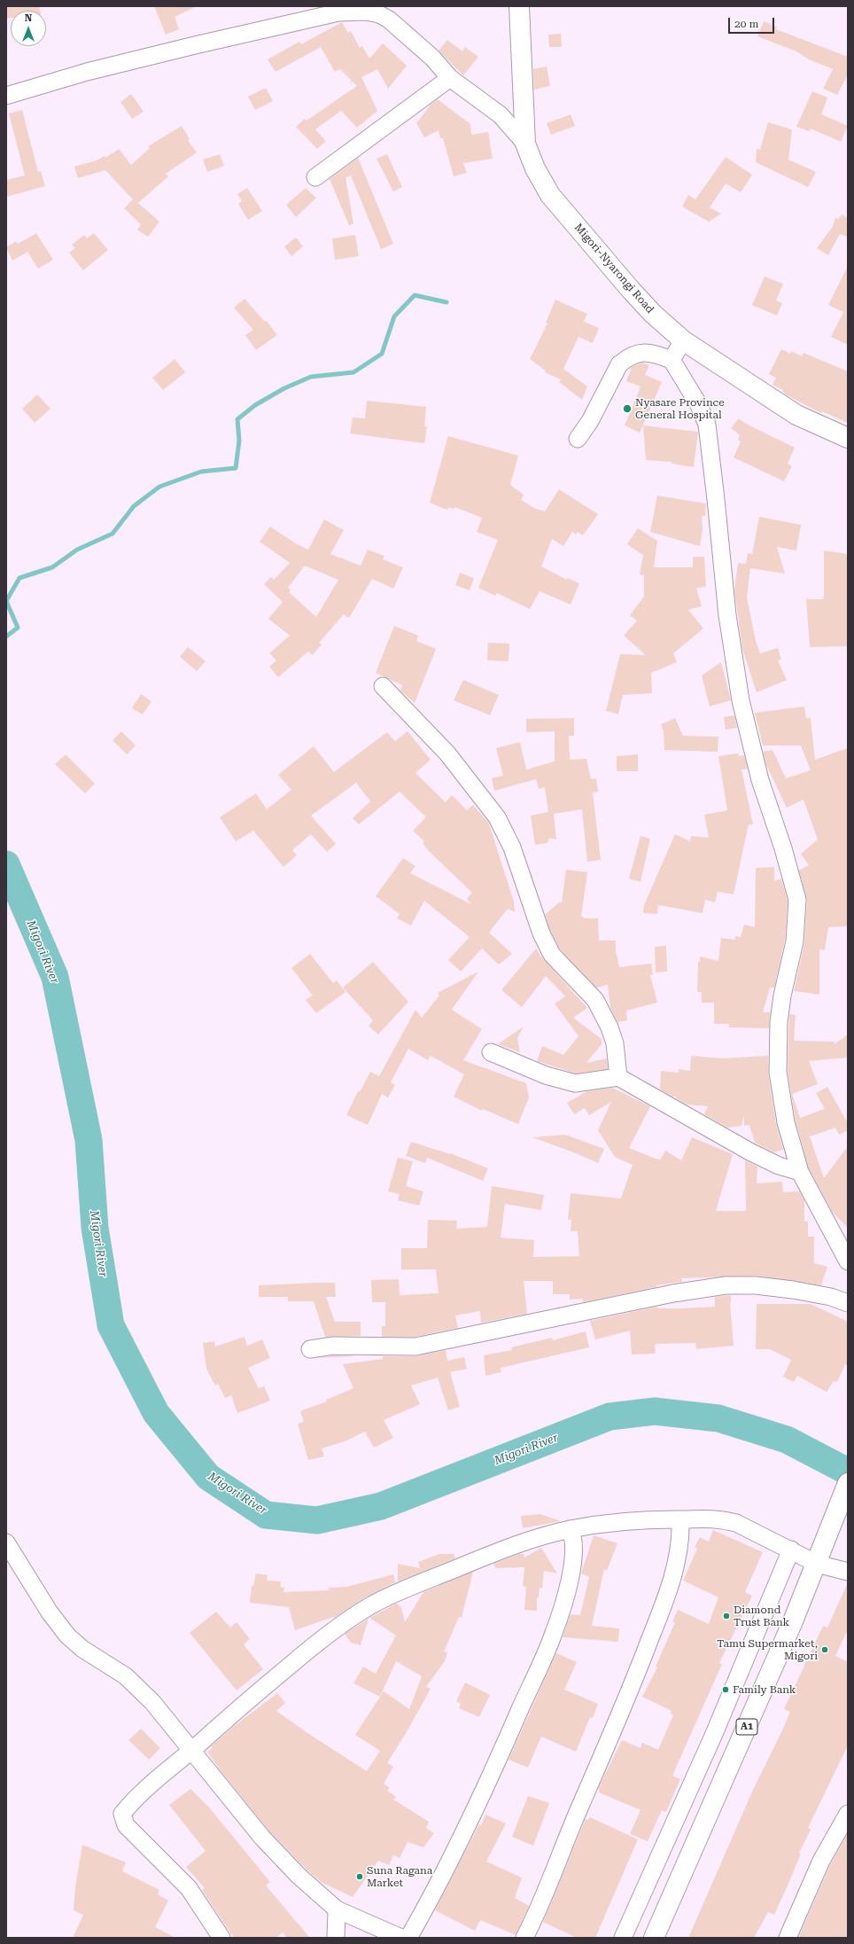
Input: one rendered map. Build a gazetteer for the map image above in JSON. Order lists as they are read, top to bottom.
{
  "streets": {
    "main road": ["Migori-Nyarongi Road", "A1"]
  },
  "water": ["Migori River"],
  "places": [
    "Nyasare Province General Hospital",
    "Diamond Trust Bank",
    "Tamu Supermarket, Migori",
    "Family Bank",
    "Suna Ragana Market"
  ],
  "scale_bar": "20 m",
  "north": "top"
}
